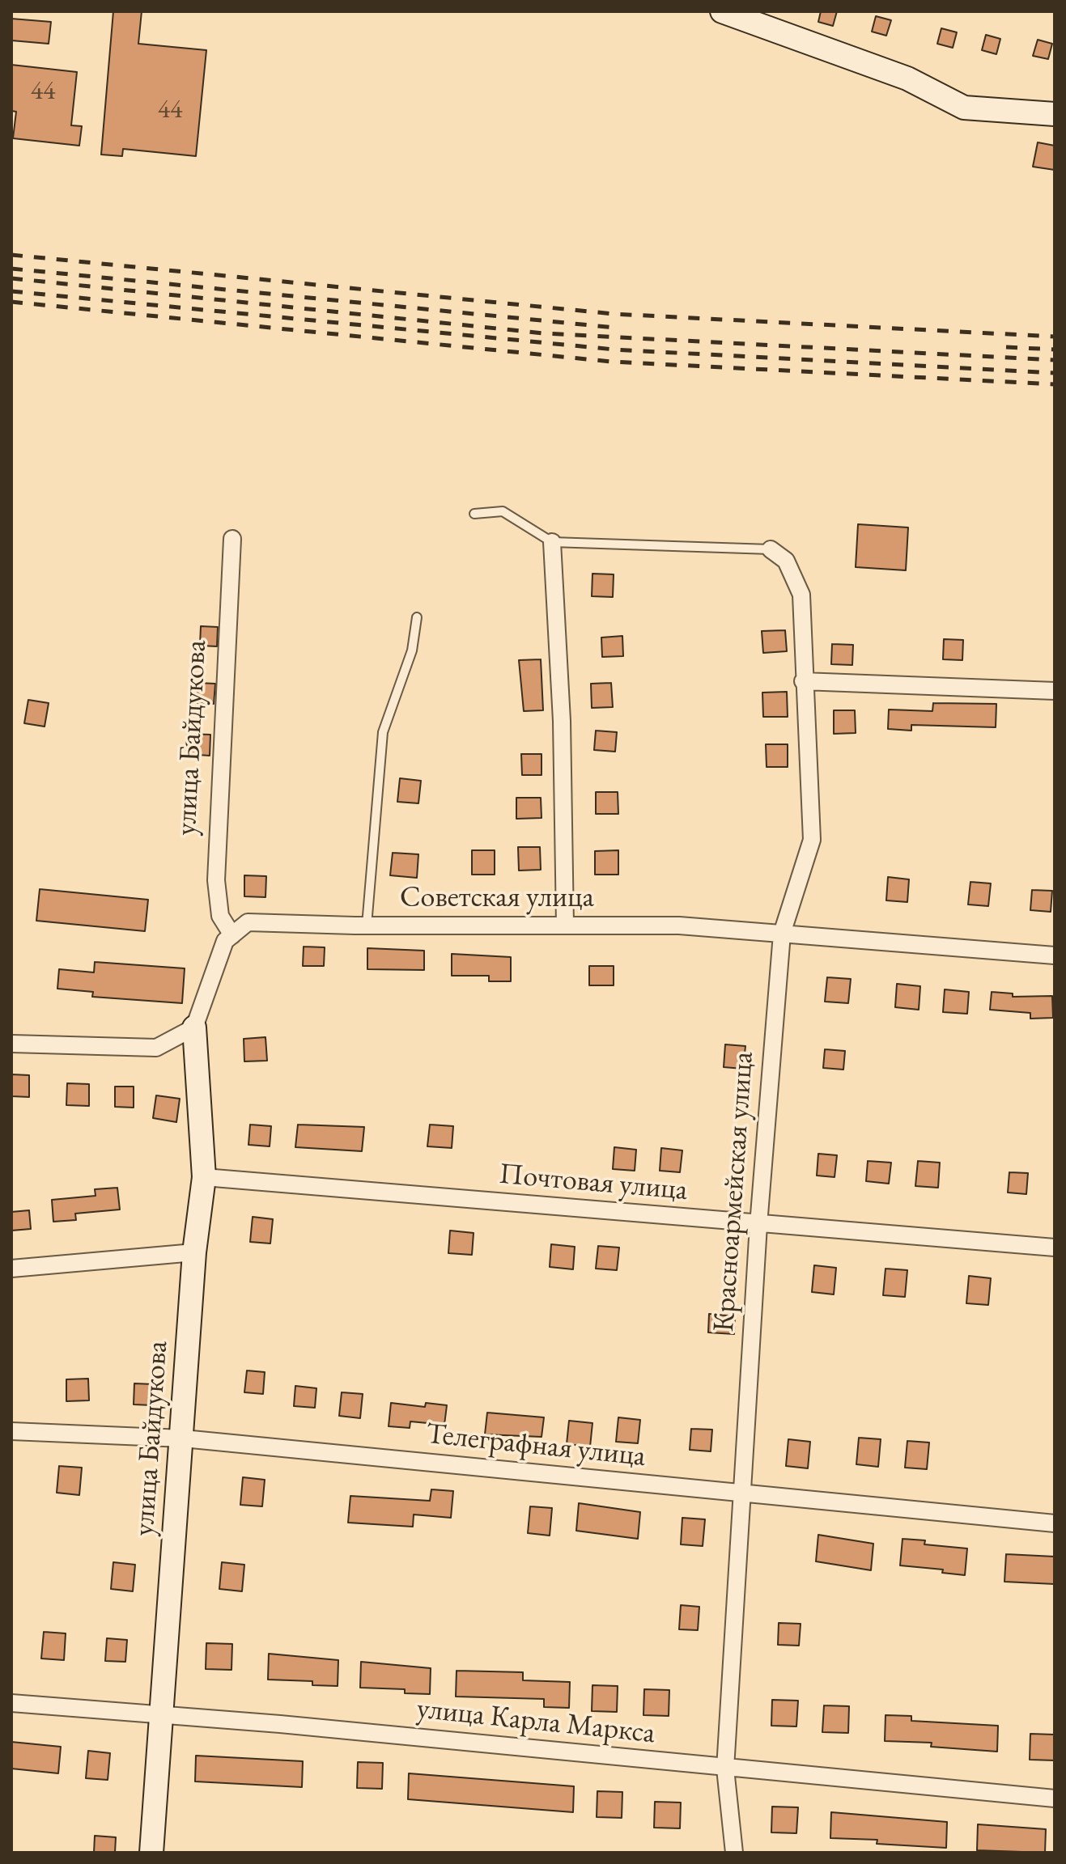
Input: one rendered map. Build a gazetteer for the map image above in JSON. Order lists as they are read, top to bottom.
{
  "streets": {
    "street": [
      "улица Байдукова",
      "Советская улица",
      "Почтовая улица",
      "Красноармейская улица",
      "Телеграфная улица",
      "улица Карла Маркса"
    ]
  },
  "crossings": [
    ["улица Байдукова", "Советская улица"],
    ["улица Байдукова", "Почтовая улица"],
    ["улица Байдукова", "Телеграфная улица"],
    ["улица Байдукова", "улица Карла Маркса"],
    ["Советская улица", "Красноармейская улица"],
    ["Почтовая улица", "Красноармейская улица"],
    ["Красноармейская улица", "Телеграфная улица"],
    ["Красноармейская улица", "улица Карла Маркса"]
  ],
  "house_numbers": ["44", "44"]
}
